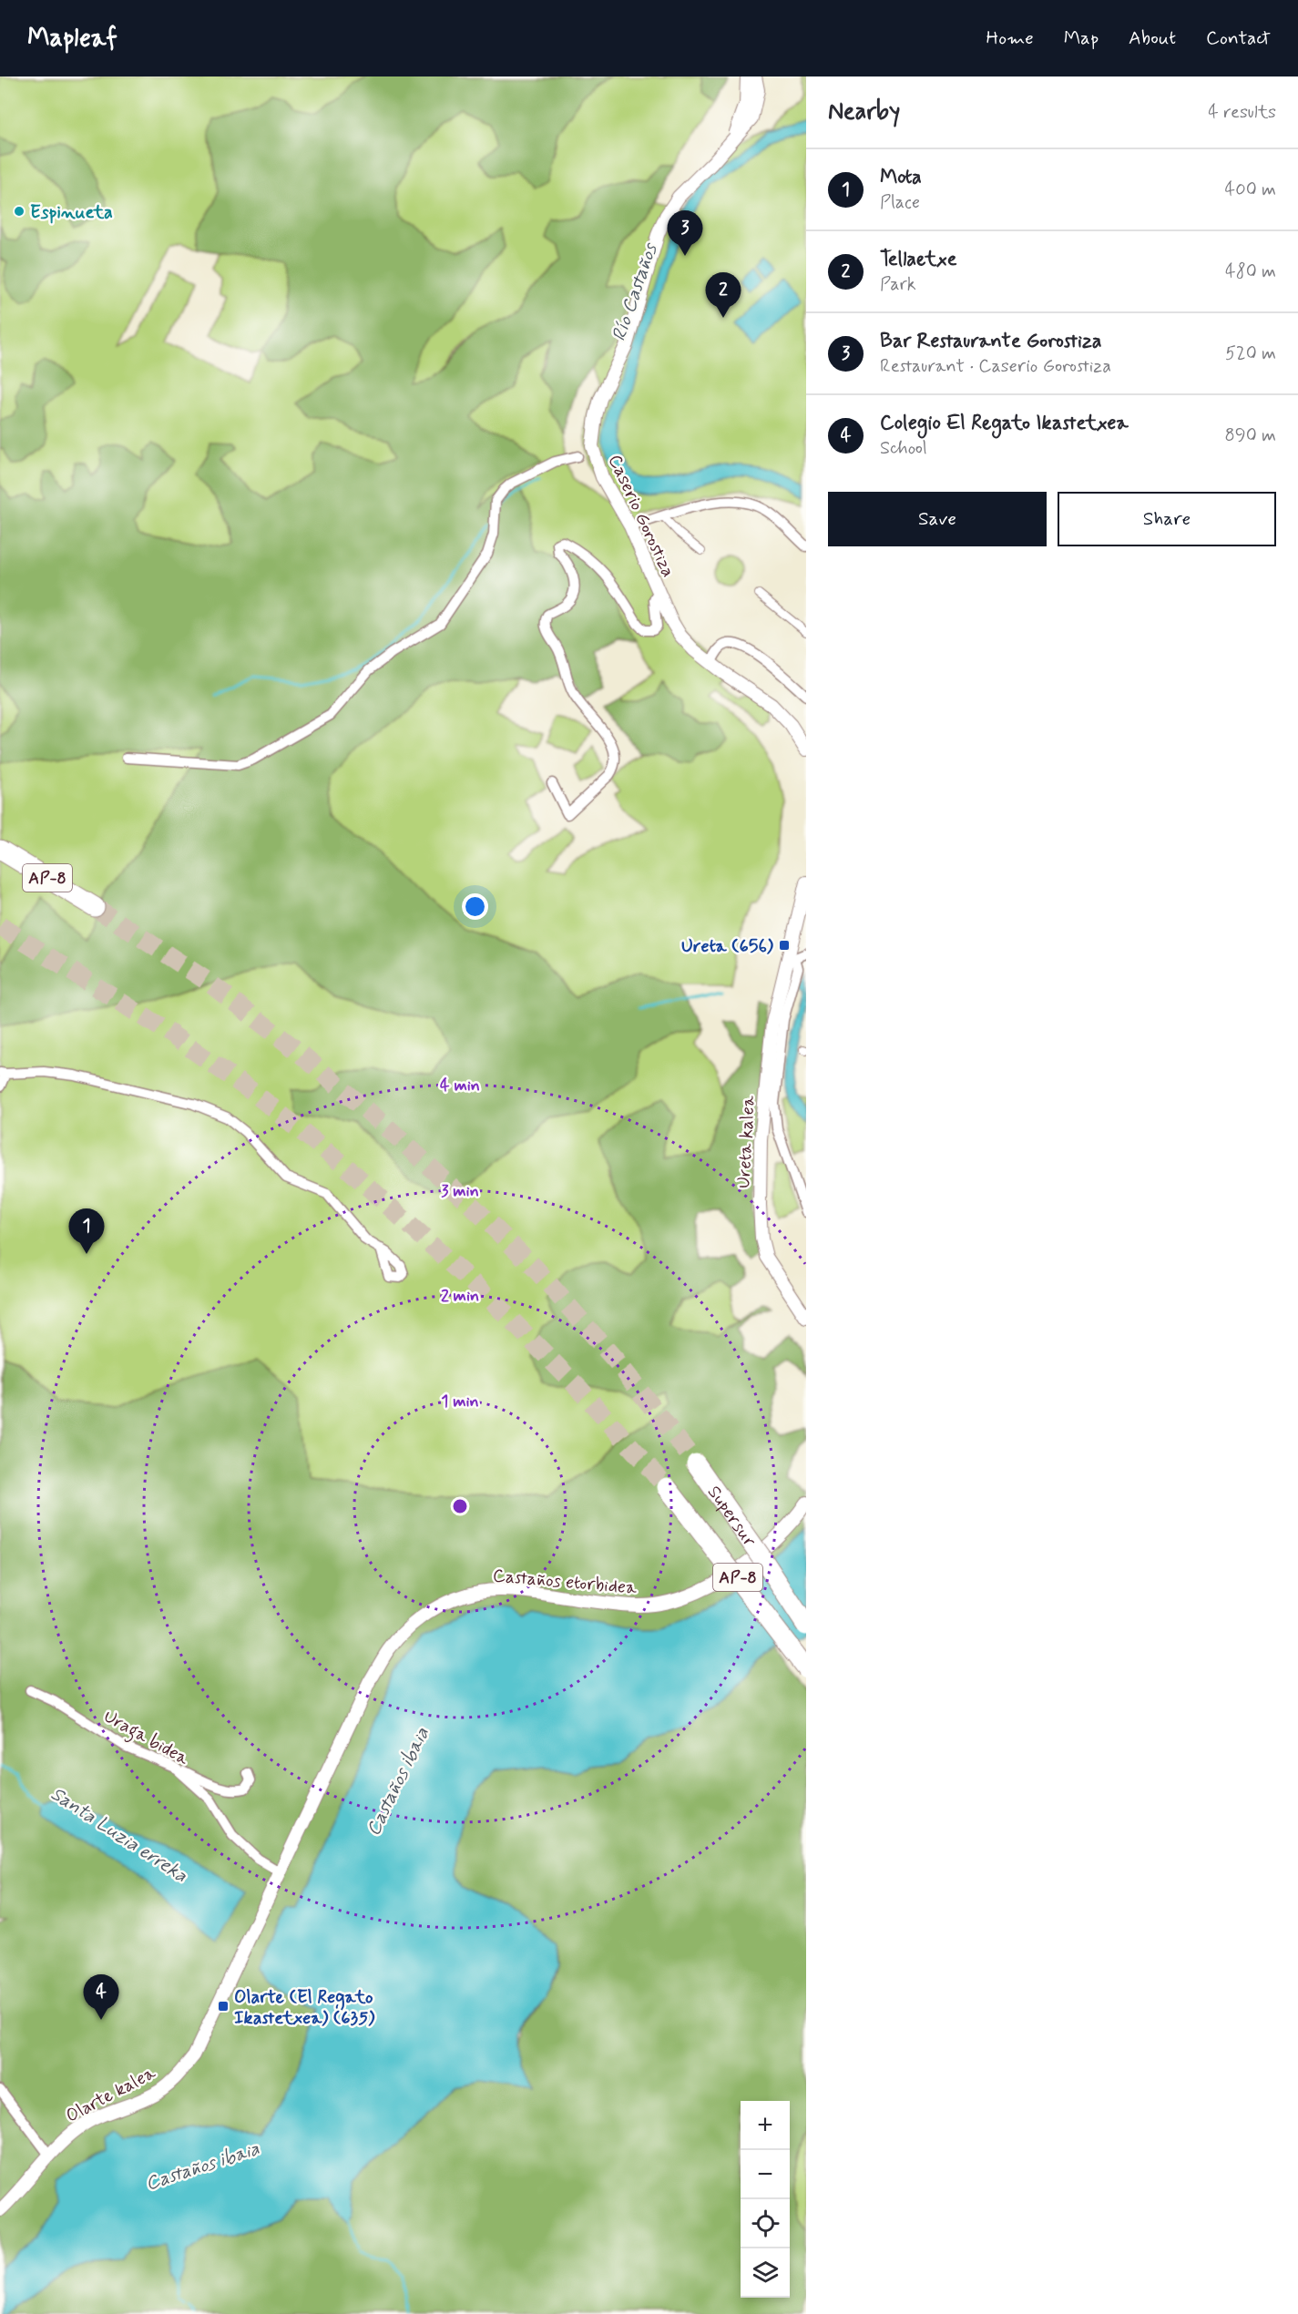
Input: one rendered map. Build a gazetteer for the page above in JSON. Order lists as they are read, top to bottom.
{
  "streets": {
    "highway": ["AP-8", "Supersur"],
    "street": [
      "Caserio Gorostiza",
      "Ureta kalea",
      "Castaños etorbidea",
      "Uraga bidea",
      "Olarte kalea"
    ]
  },
  "crossings": [
    ["Castaños etorbidea", "Uraga bidea"],
    ["Castaños etorbidea", "Olarte kalea"],
    ["Uraga bidea", "Olarte kalea"]
  ],
  "water": ["Río Castaños", "Castaños ibaia", "Santa Luzia erreka"],
  "places": {
    "other": ["Espinueta"],
    "transit": ["Ureta (656)", "Olarte (El Regato Ikastetxea) (635)"]
  },
  "page": {
    "header": "Mapleaf",
    "nav": [
      "Home",
      "Map",
      "About",
      "Contact"
    ],
    "heading": ["Nearby", "4 results"],
    "list": [
      {
        "mark": "1",
        "name": "Mota",
        "note": "Place",
        "value": "400 m"
      },
      {
        "mark": "2",
        "name": "Tellaetxe",
        "note": "Park",
        "value": "480 m"
      },
      {
        "mark": "3",
        "name": "Bar Restaurante Gorostiza",
        "note": "Restaurant · Caserio Gorostiza",
        "value": "520 m"
      },
      {
        "mark": "4",
        "name": "Colegio El Regato Ikastetxea",
        "note": "School",
        "value": "890 m"
      }
    ],
    "pins": [
      "3",
      "2",
      "1",
      "4"
    ],
    "buttons": ["Save", "Share"],
    "map_buttons": ["+", "−"]
  },
  "rings": [
    "4 min",
    "3 min",
    "2 min",
    "1 min"
  ]
}
